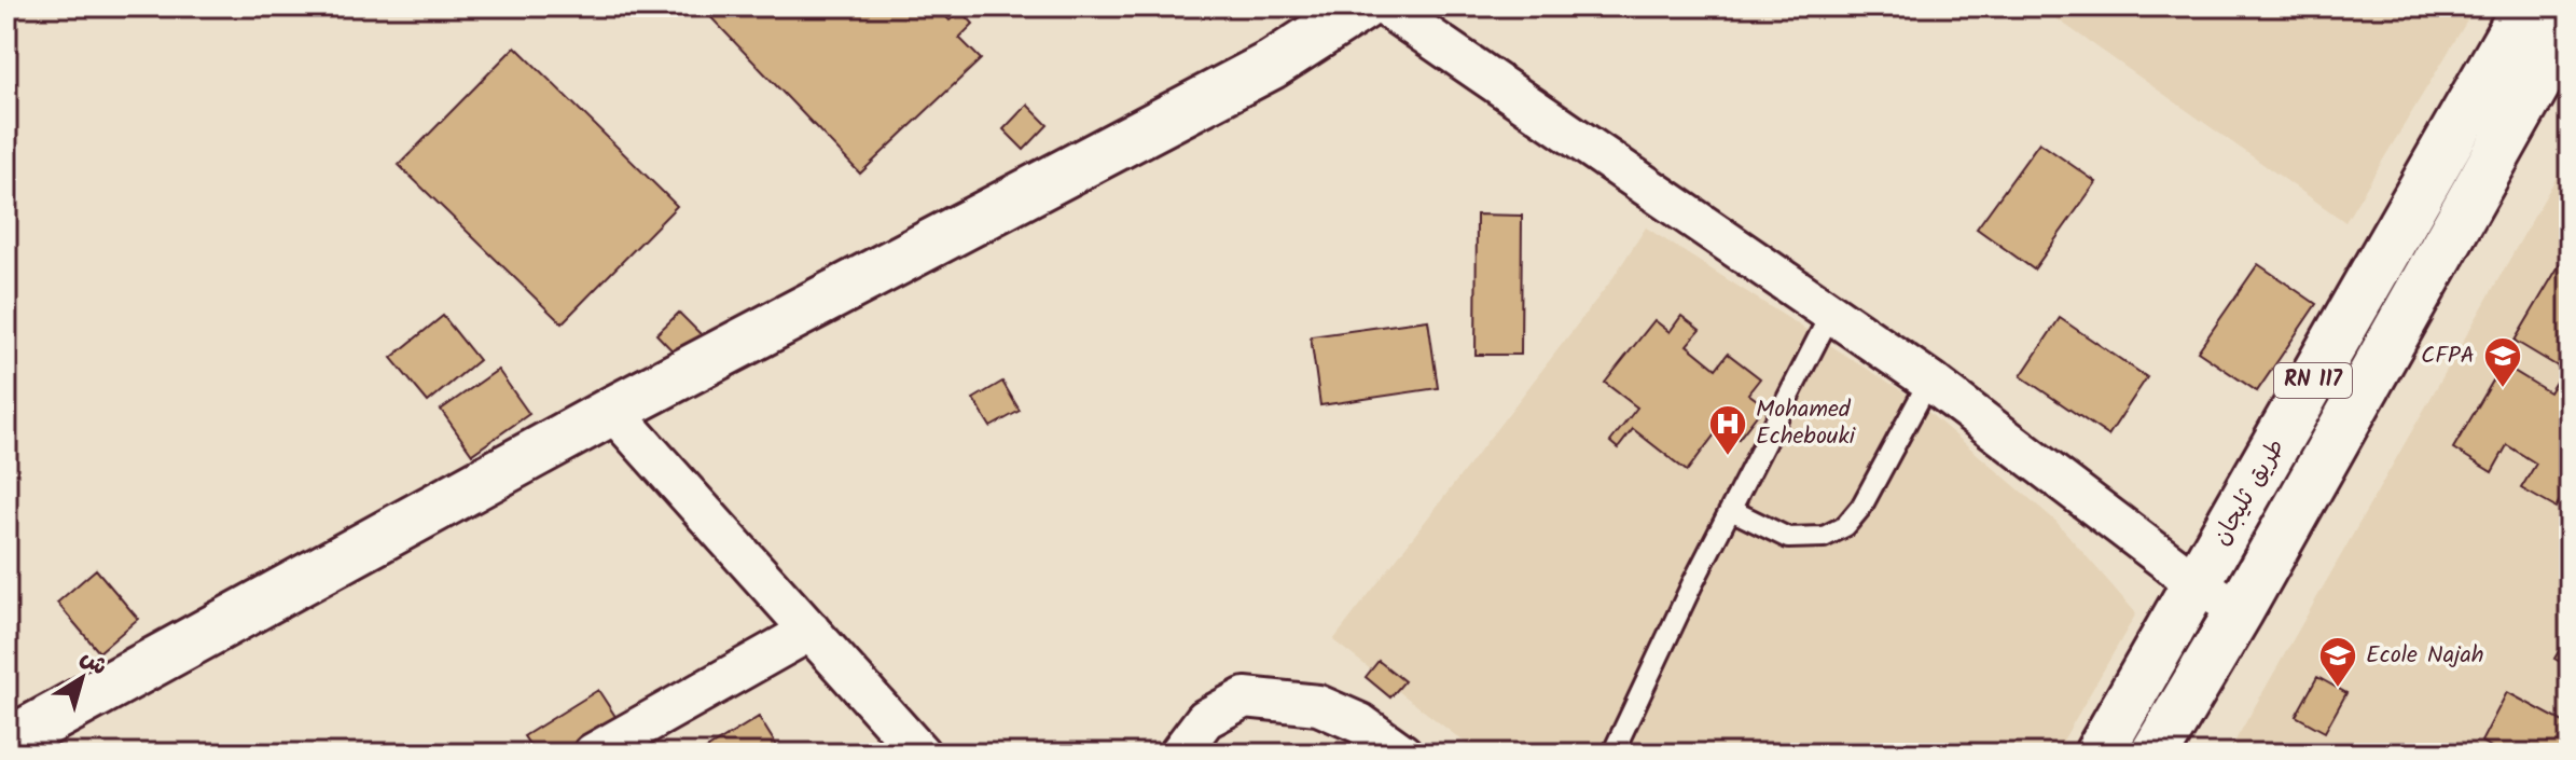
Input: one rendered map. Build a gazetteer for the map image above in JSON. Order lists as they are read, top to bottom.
{
  "streets": {
    "main road": ["RN 117", "طريق ثليجان"]
  },
  "places": {
    "school or university": ["CFPA", "Ecole Najah"],
    "hospital": ["Mohamed Echebouki"]
  },
  "north": "top right"
}
